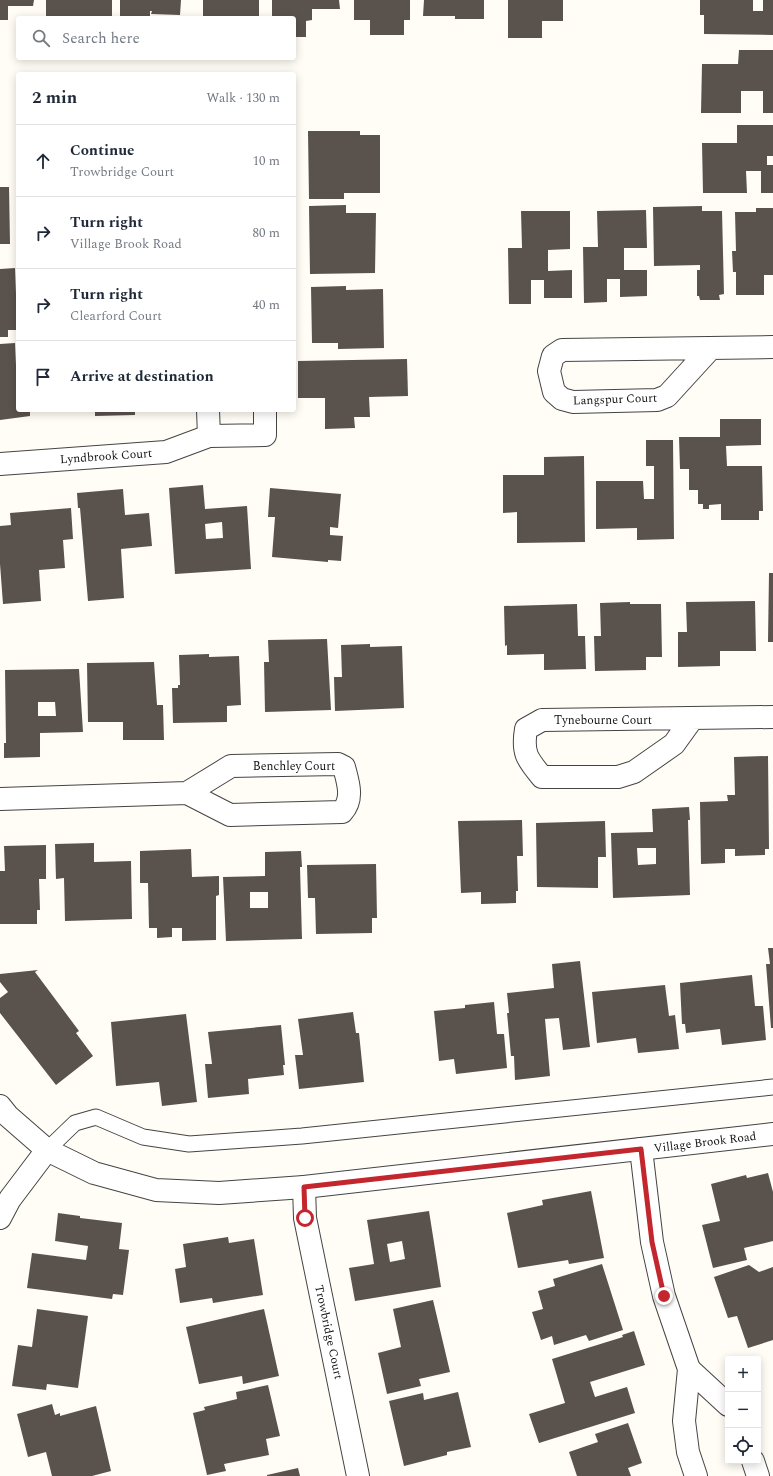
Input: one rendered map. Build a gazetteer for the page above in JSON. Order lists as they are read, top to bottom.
{
  "streets": {
    "street": [
      "Langspur Court",
      "Lyndbrook Court",
      "Tynebourne Court",
      "Benchley Court",
      "Village Brook Road",
      "Trowbridge Court"
    ]
  },
  "crossings": [
    ["Village Brook Road", "Trowbridge Court"]
  ],
  "page": {
    "search": "Search here",
    "heading": ["2 min", "Walk · 130 m"],
    "list": [
      ["Continue", "Trowbridge Court", "10 m"],
      ["Turn right", "Village Brook Road", "80 m"],
      ["Turn right", "Clearford Court", "40 m"],
      "Arrive at destination"
    ],
    "map_buttons": ["+", "−"]
  }
}
